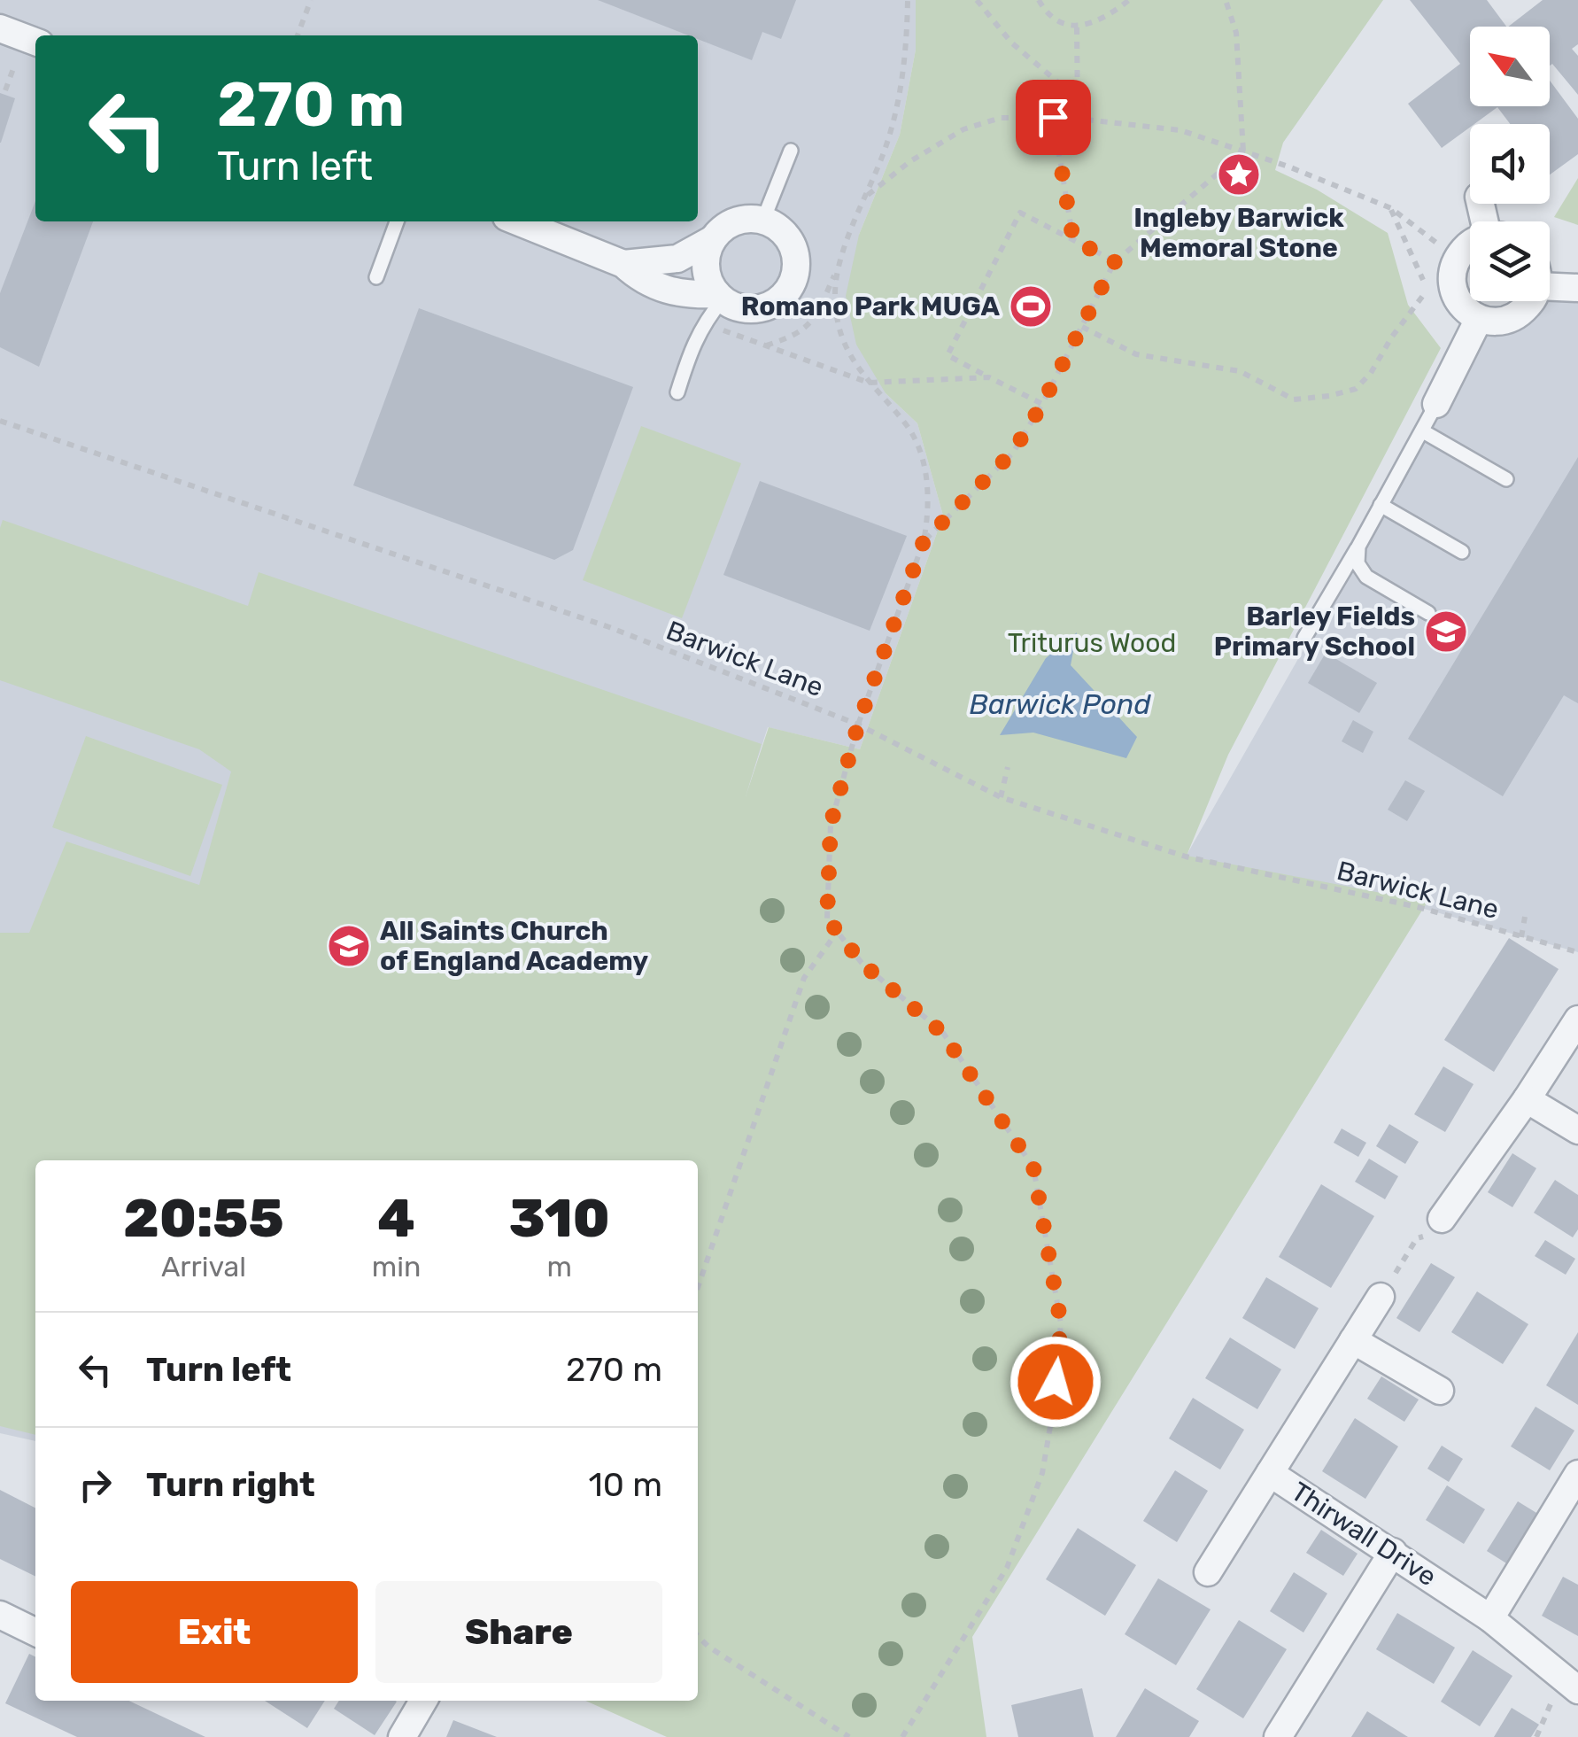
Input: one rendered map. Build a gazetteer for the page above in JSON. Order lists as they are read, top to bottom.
{
  "streets": {
    "street": ["Thirwall Drive"],
    "path": ["Barwick Lane"]
  },
  "water": ["Barwick Pond"],
  "parks": ["Triturus Wood"],
  "places": {
    "place": ["Ingleby Barwick Memoral Stone"],
    "sports": ["Romano Park MUGA"],
    "school or university": ["Barley Fields Primary School", "All Saints Church of England Academy"]
  },
  "north": "top left",
  "page": {
    "turn": ["270 m", "Turn left"],
    "eta": [
      "20:55",
      "Arrival",
      "4",
      "min",
      "310",
      "m"
    ],
    "list": [
      {
        "name": "Turn left",
        "value": "270 m"
      },
      {
        "name": "Turn right",
        "value": "10 m"
      }
    ],
    "buttons": ["Exit", "Share"]
  }
}
